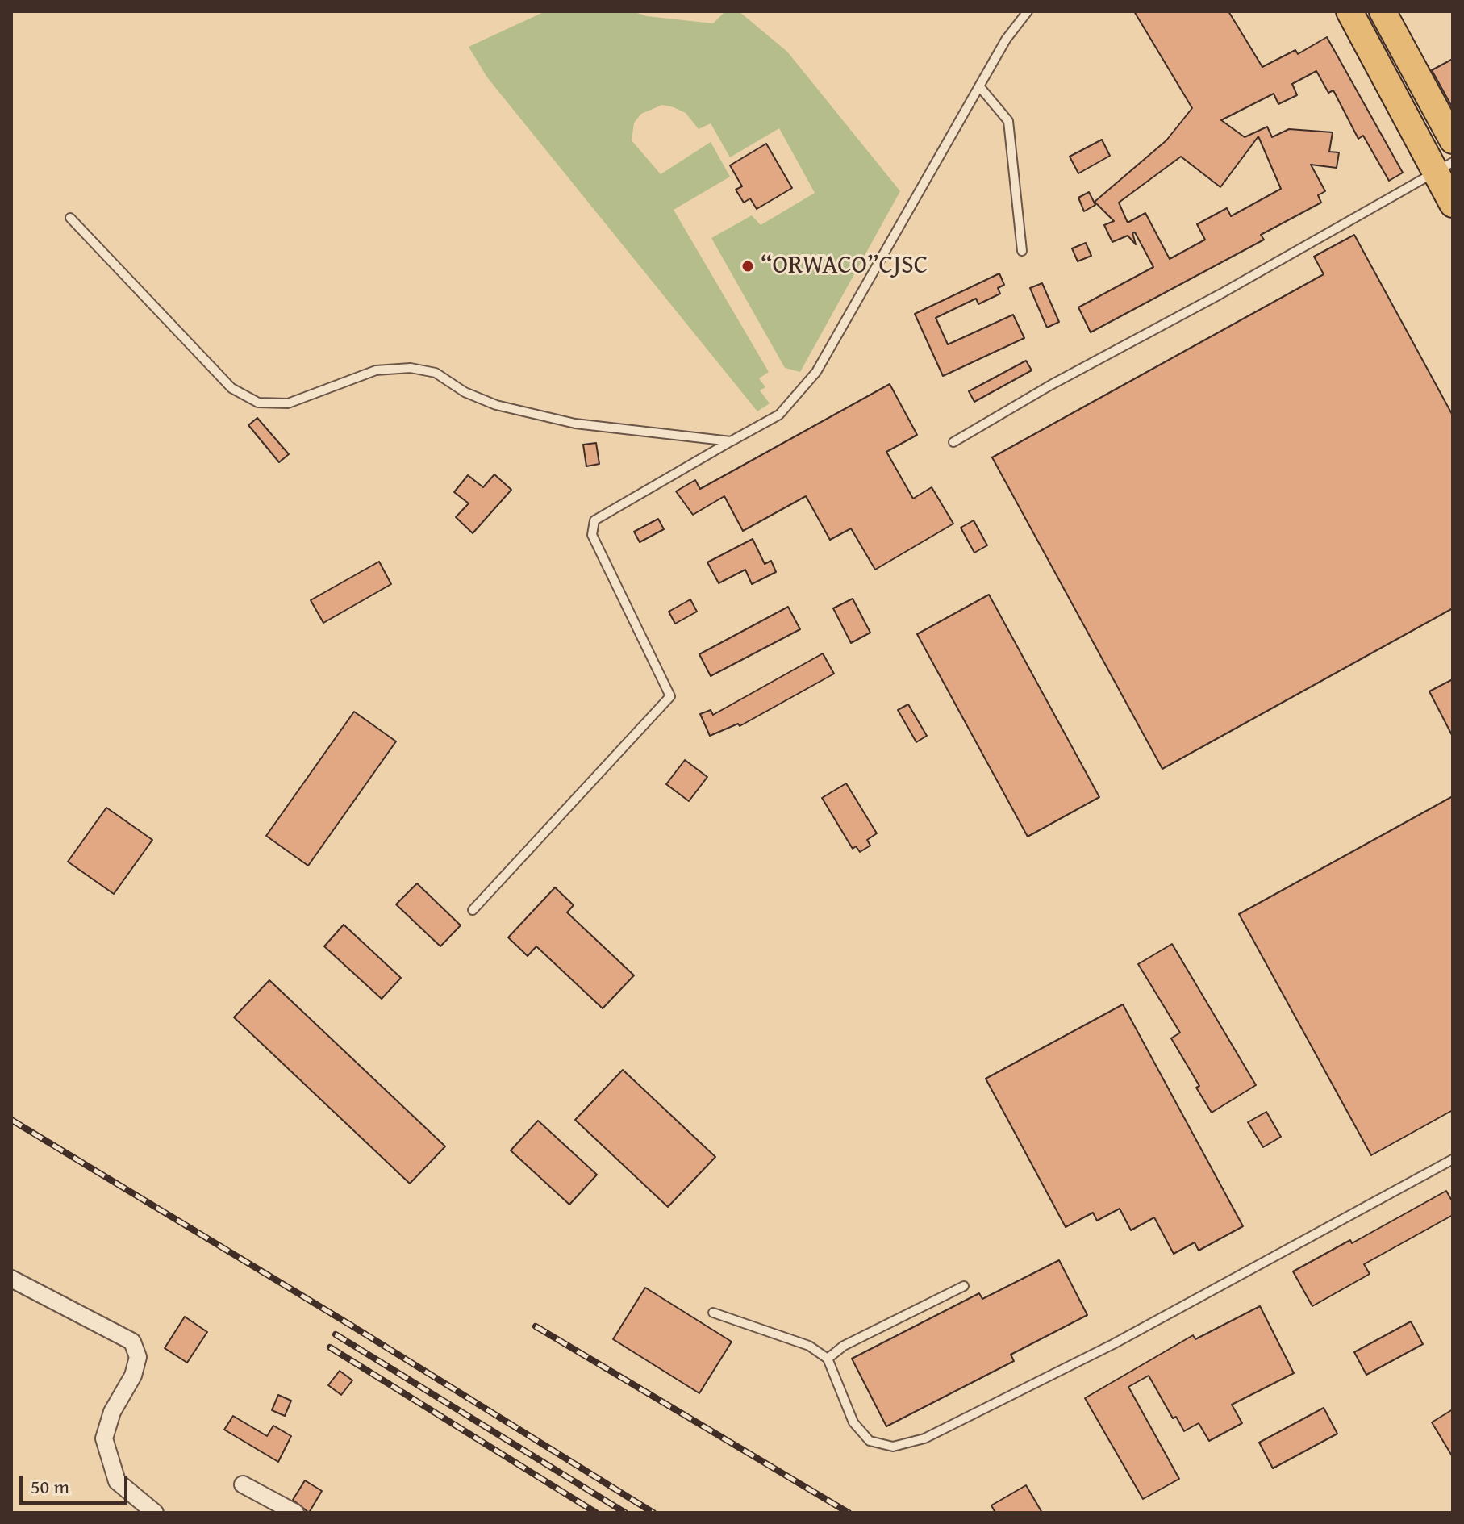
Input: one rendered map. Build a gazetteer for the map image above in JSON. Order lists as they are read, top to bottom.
{
  "places": ["“ORWACO”CJSC"],
  "scale_bar": "50 m"
}
